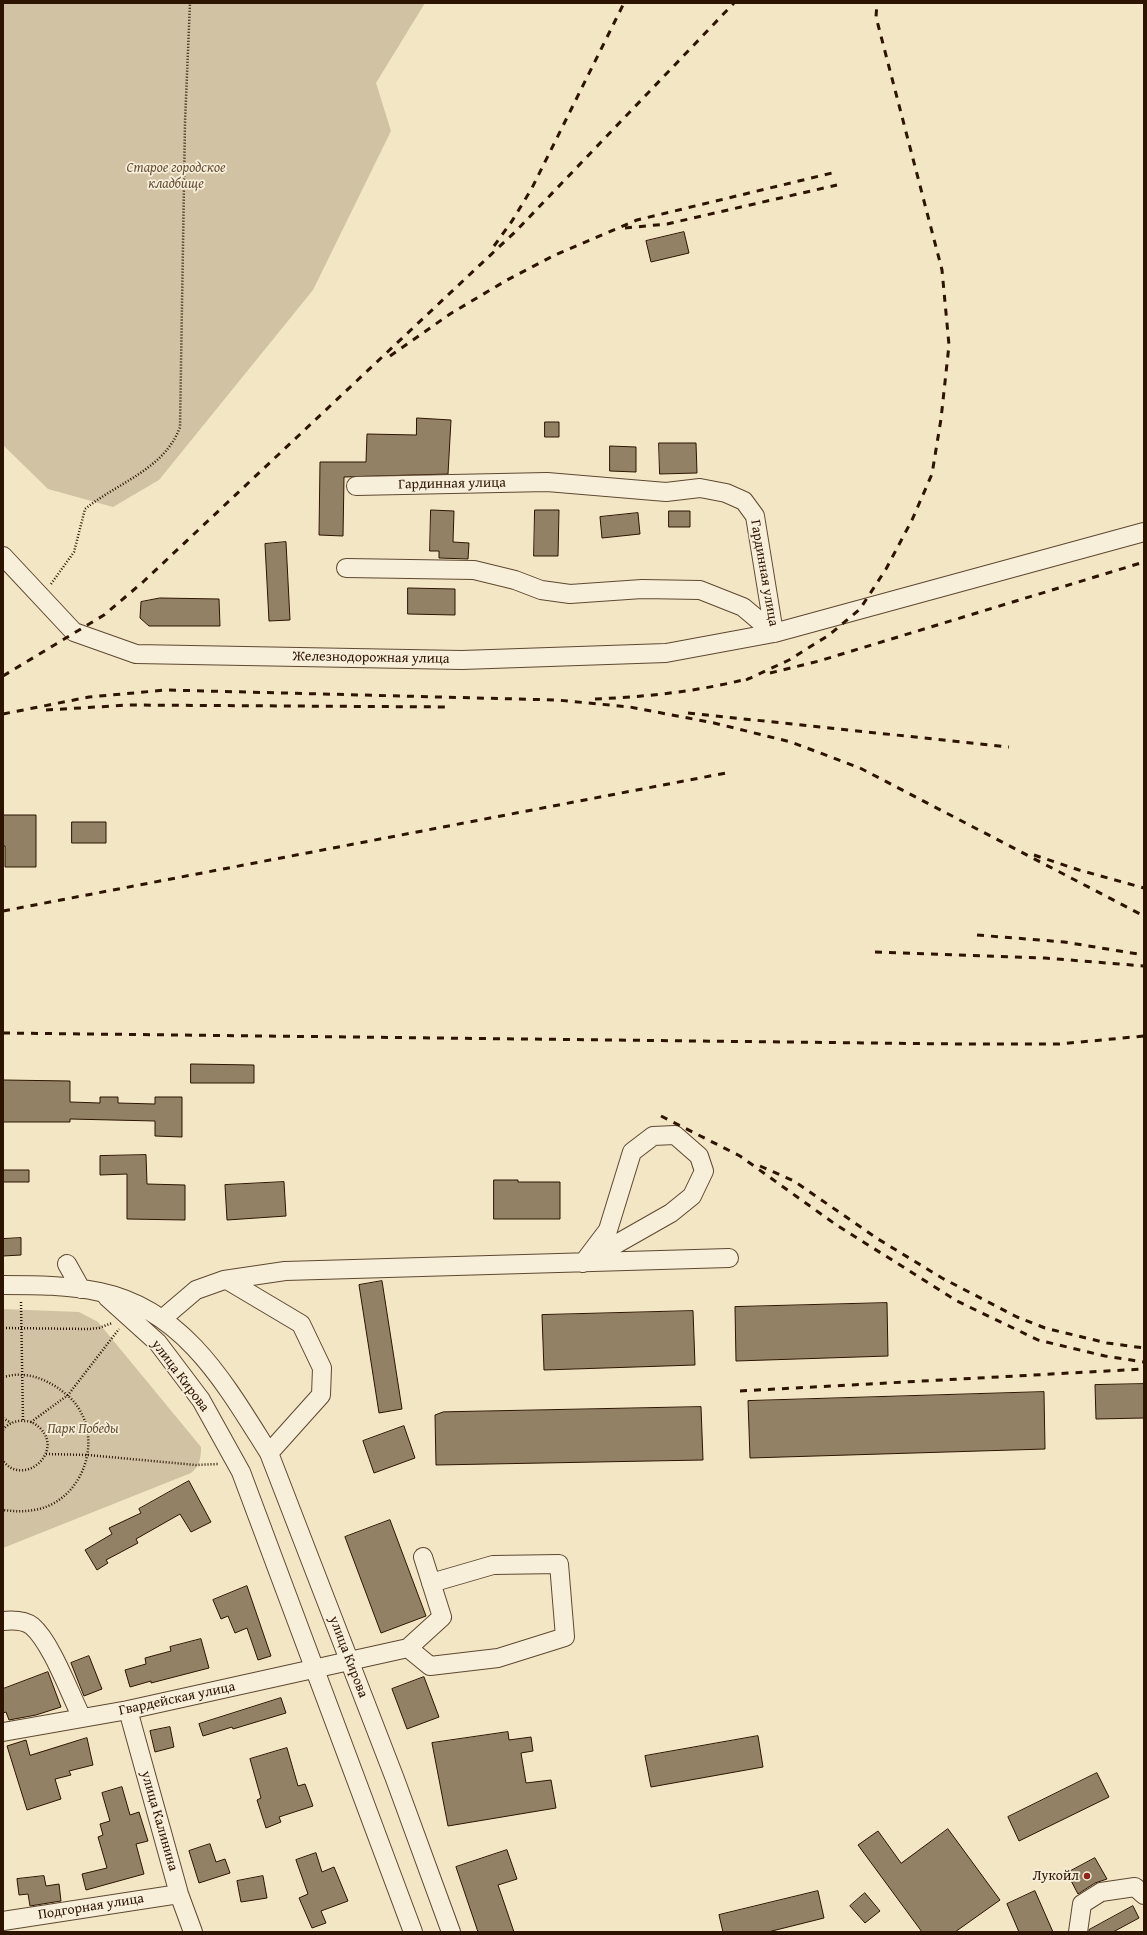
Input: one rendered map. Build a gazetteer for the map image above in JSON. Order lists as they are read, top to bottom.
{
  "streets": {
    "street": [
      "Гардинная улица",
      "Железнодорожная улица",
      "улица Кирова",
      "Гвардейская улица",
      "улица Калинина",
      "Подгорная улица"
    ]
  },
  "crossings": [
    ["Гардинная улица", "Железнодорожная улица"],
    ["улица Кирова", "Гвардейская улица"],
    ["Гвардейская улица", "улица Калинина"],
    ["улица Калинина", "Подгорная улица"]
  ],
  "parks": ["Старое городское кладбище", "Парк Победы"],
  "places": ["Лукойл"]
}
